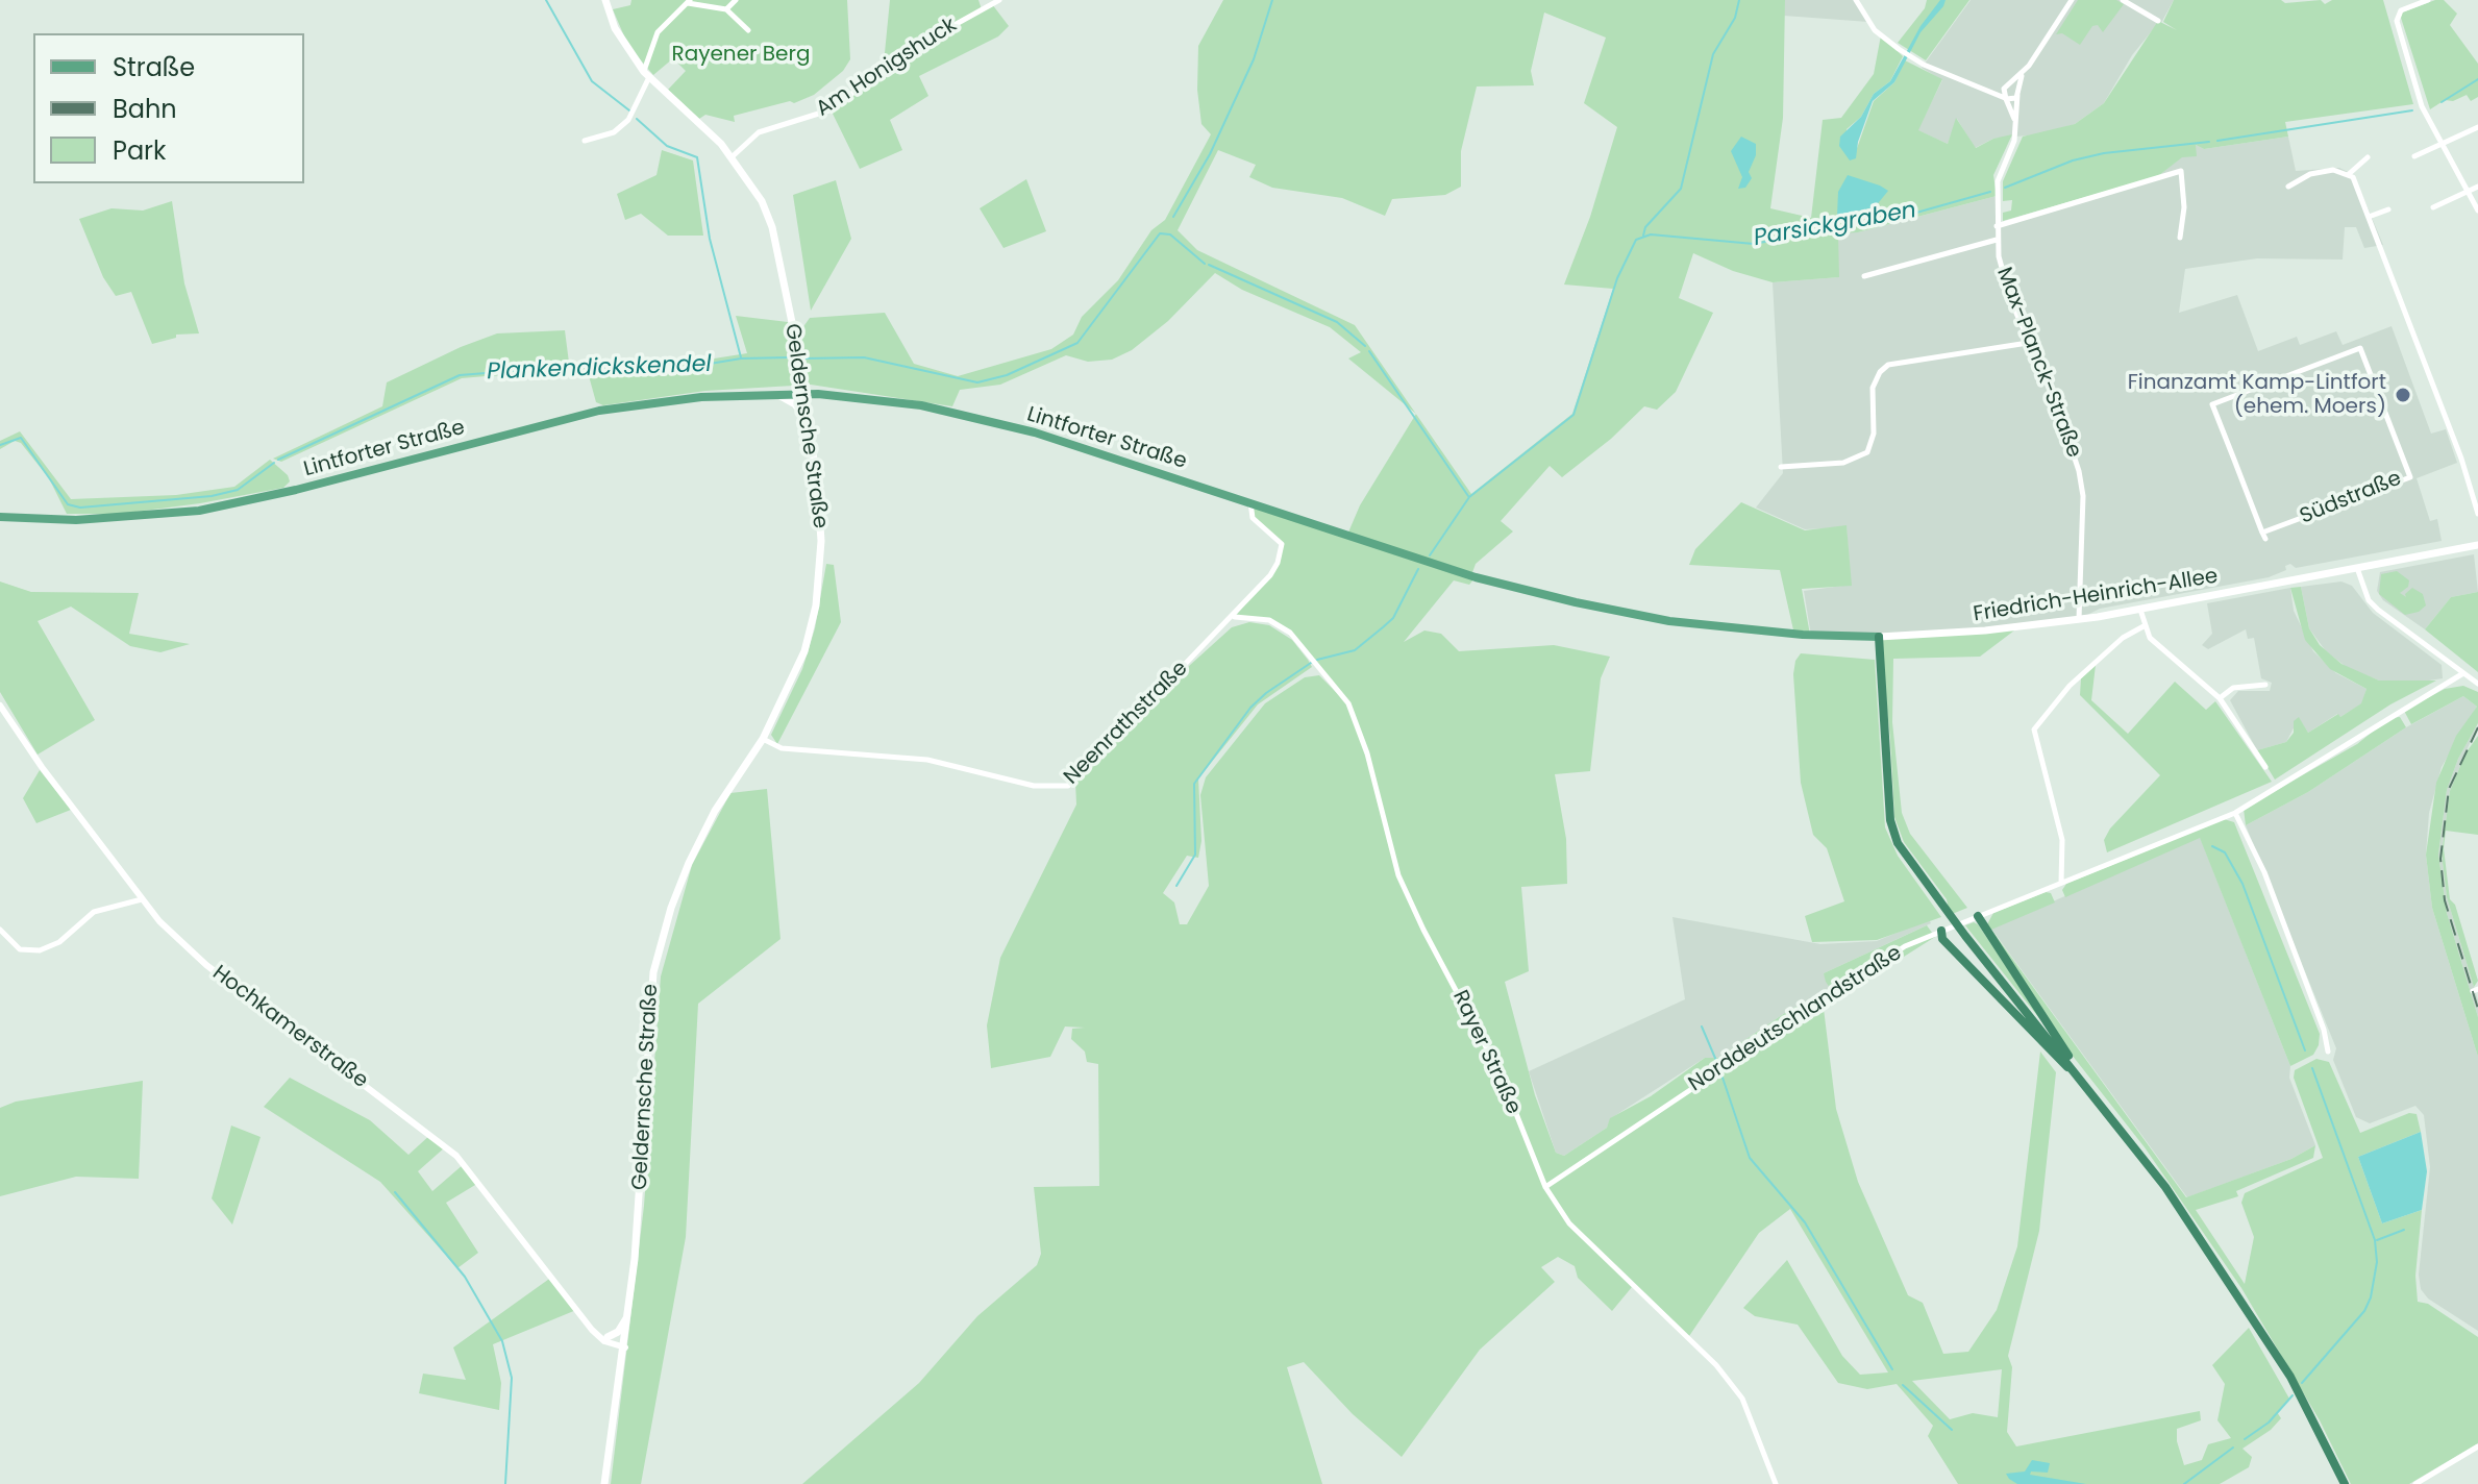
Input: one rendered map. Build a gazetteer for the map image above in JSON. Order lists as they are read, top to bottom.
{
  "streets": {
    "main road": ["Geldernsche Straße", "Lintforter Straße", "Friedrich-Heinrich-Allee"],
    "street": [
      "Am Honigshuck",
      "Max-Planck-Straße",
      "Südstraße",
      "Neenrathstraße",
      "Norddeutschlandstraße",
      "Hochkamerstraße",
      "Rayer Straße"
    ]
  },
  "crossings": [
    ["Am Honigshuck", "Geldernsche Straße"],
    ["Max-Planck-Straße", "Friedrich-Heinrich-Allee"],
    ["Geldernsche Straße", "Lintforter Straße"],
    ["Geldernsche Straße", "Neenrathstraße"],
    ["Geldernsche Straße", "Hochkamerstraße"],
    ["Lintforter Straße", "Friedrich-Heinrich-Allee"],
    ["Lintforter Straße", "Neenrathstraße"],
    ["Neenrathstraße", "Rayer Straße"],
    ["Norddeutschlandstraße", "Rayer Straße"]
  ],
  "water": ["Parsickgraben", "Plankendickskendel"],
  "parks": ["Rayener Berg"],
  "places": ["Finanzamt Kamp-Lintfort (ehem. Moers)"],
  "legend": ["Straße", "Bahn", "Park"]
}
